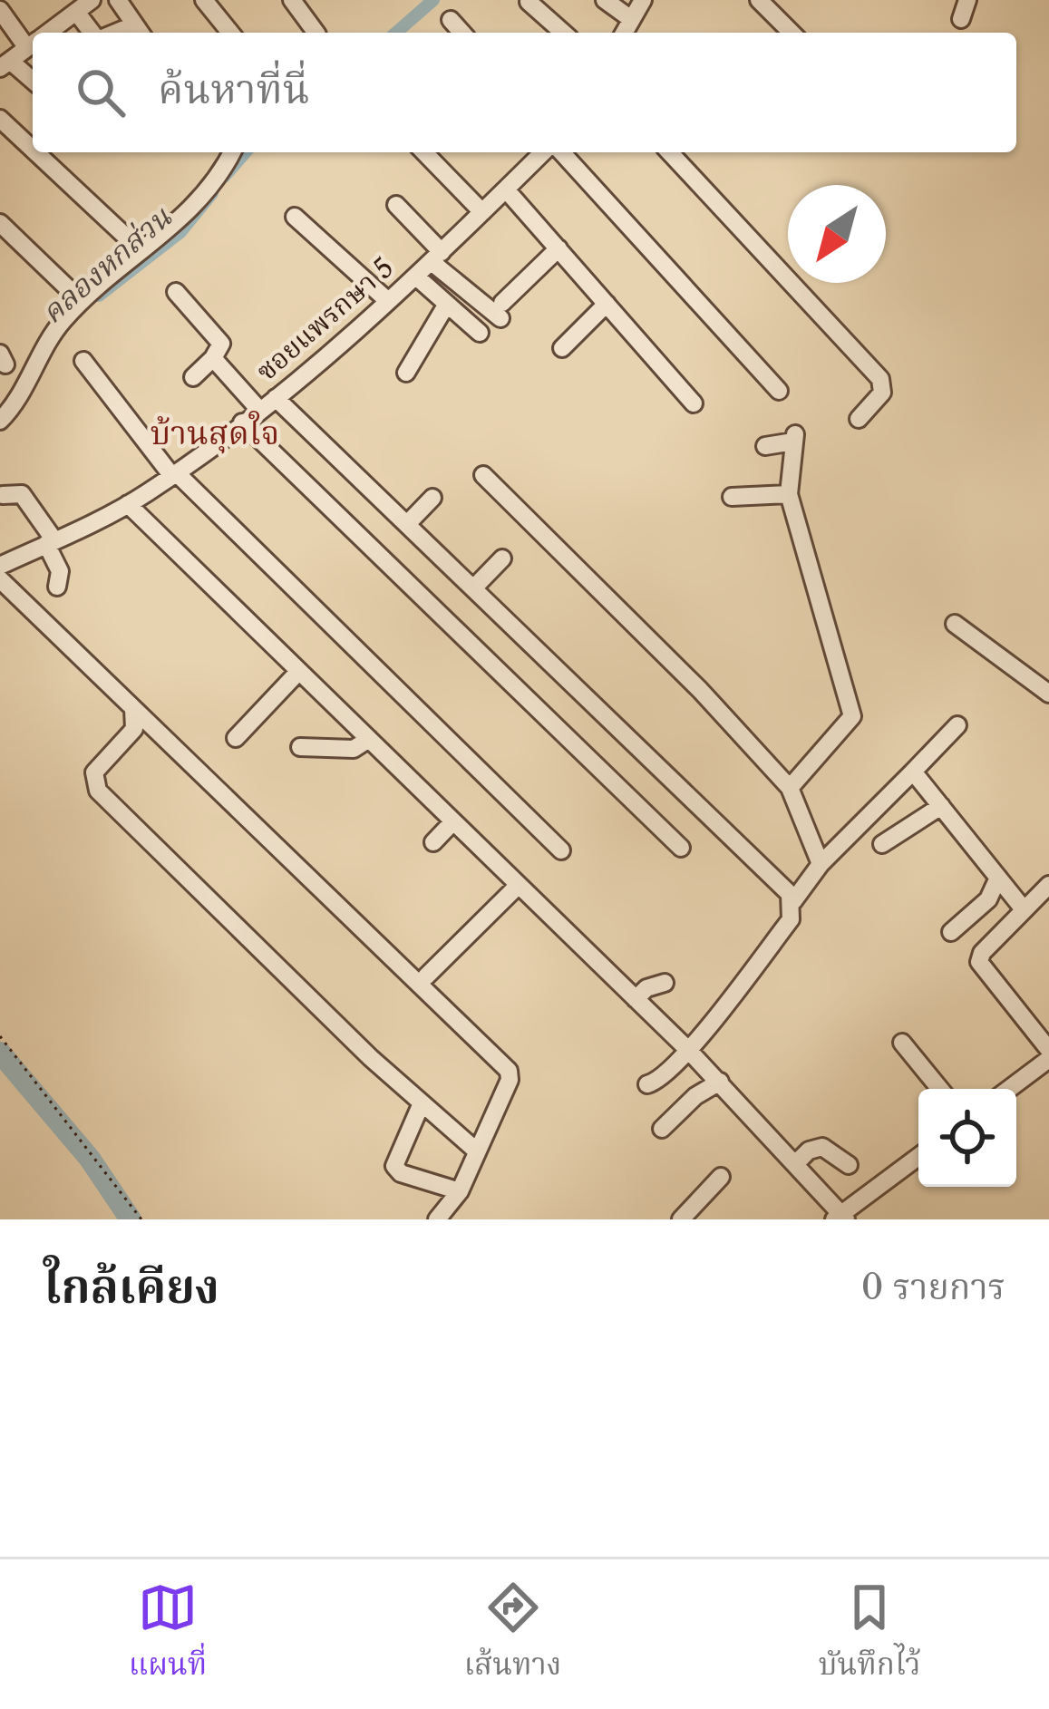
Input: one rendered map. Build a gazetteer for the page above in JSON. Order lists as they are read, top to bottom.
{
  "streets": {
    "street": ["ซอยแพรกษา 5"]
  },
  "districts": ["บ้านสุดใจ"],
  "water": ["คลองหกส่วน"],
  "north": "bottom left",
  "page": {
    "search": "ค้นหาที่นี่",
    "heading": ["ใกล้เคียง", "0 รายการ"],
    "nav": ["แผนที่", "เส้นทาง", "บันทึกไว้"]
  }
}
